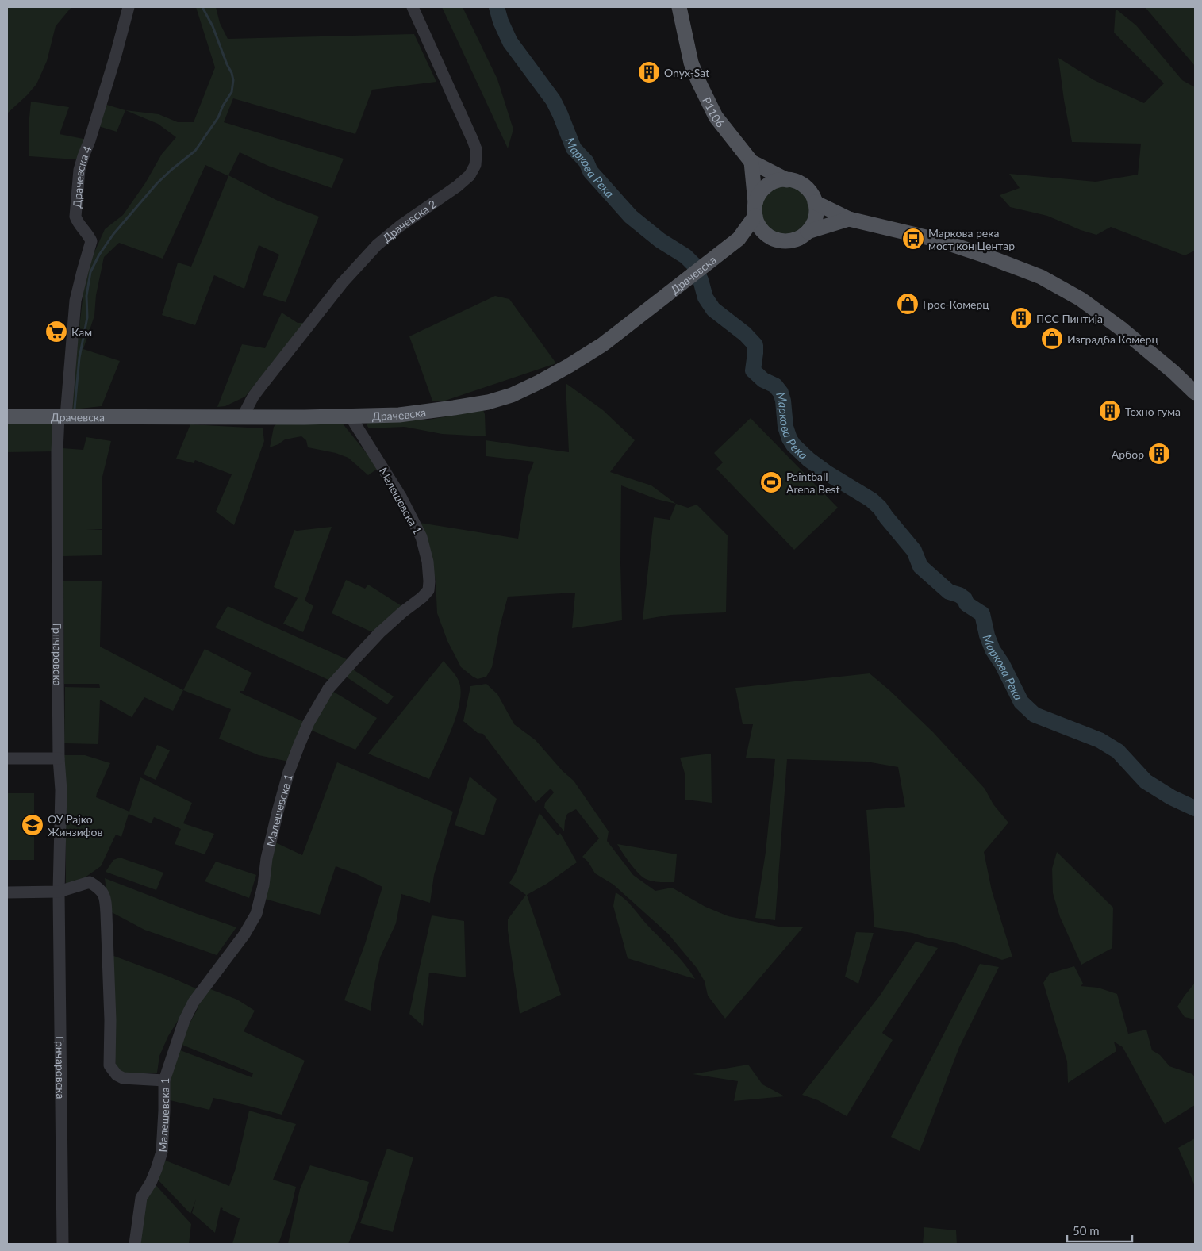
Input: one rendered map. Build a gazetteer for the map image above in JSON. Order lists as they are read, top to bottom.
{
  "streets": {
    "main road": ["P1106", "Драчевска"],
    "street": [
      "Драчевска 4",
      "Драчевска 2",
      "Малешевска 1",
      "Грнчаровска"
    ]
  },
  "crossings": [
    ["Драчевска 4", "Драчевска"],
    ["Драчевска 4", "Грнчаровска"],
    ["Драчевска 2", "Драчевска"],
    ["Драчевска", "Малешевска 1"],
    ["Драчевска", "Грнчаровска"]
  ],
  "water": ["Маркова Река"],
  "places": {
    "building": [
      "Onyx-Sat",
      "ПСС Пинтија",
      "Техно гума",
      "Арбор"
    ],
    "bus stop": ["Маркова река мост кон Центар"],
    "shop": ["Грос-Комерц", "Изградба Комерц"],
    "supermarket": ["Кам"],
    "sports": ["Paintball Arena Best"],
    "school or university": ["ОУ Рајко Жинзифов"]
  },
  "scale_bar": "50 m"
}
